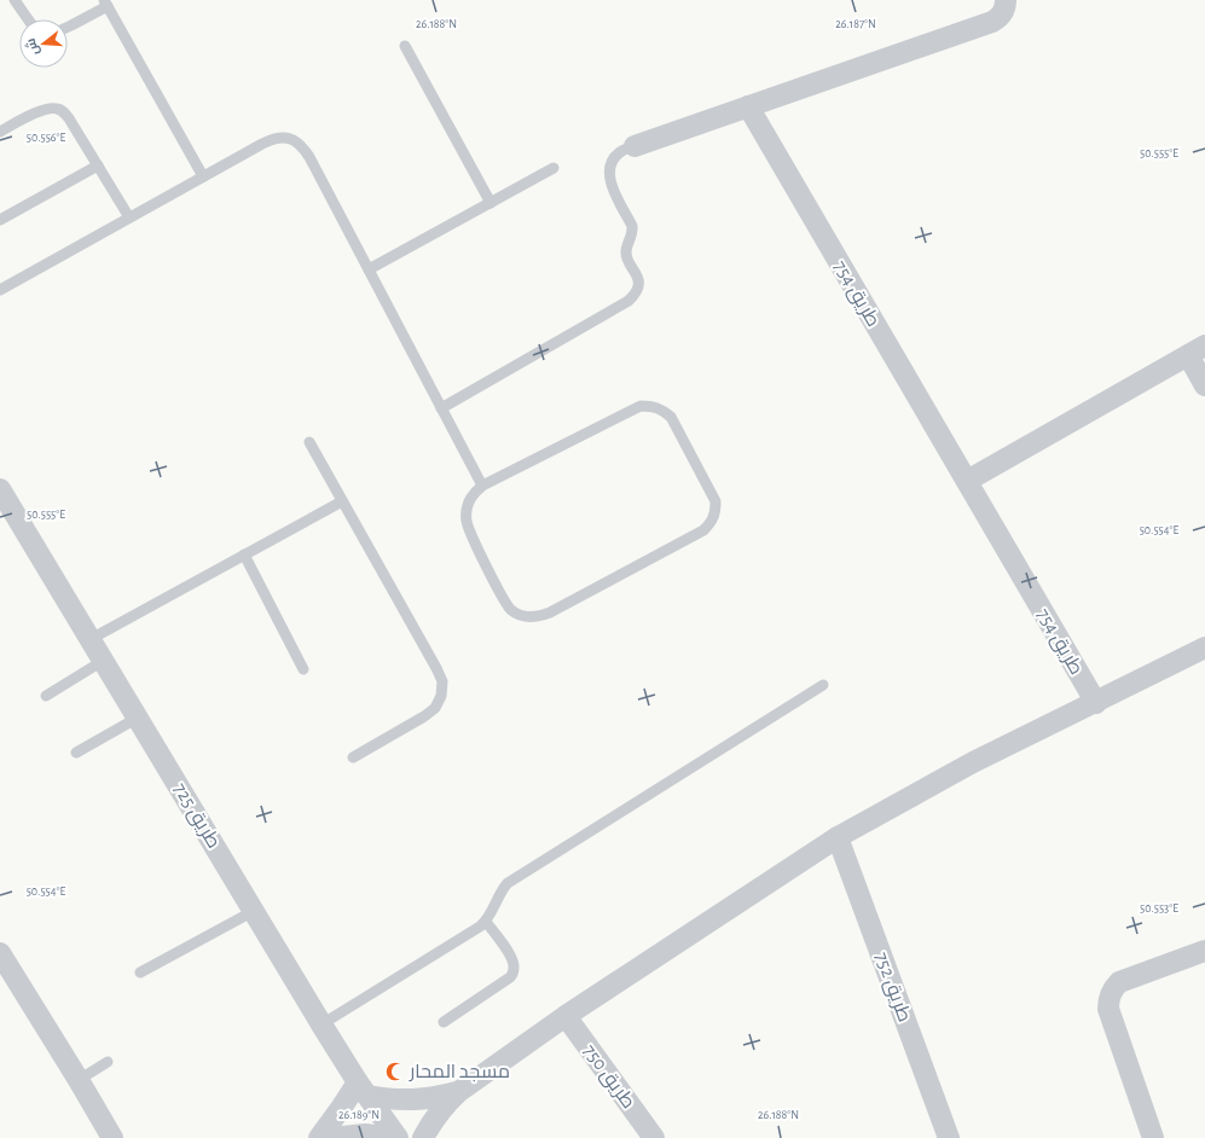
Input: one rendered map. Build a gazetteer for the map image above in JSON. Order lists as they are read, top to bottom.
{
  "streets": {
    "street": [
      "طريق 754",
      "طريق 725",
      "طريق 752",
      "طريق 750"
    ]
  },
  "places": {
    "mosque": ["مسجد المحار"]
  },
  "north": "left",
  "coordinates": [
    "26.188°N",
    "26.187°N",
    "50.556°E",
    "50.555°E",
    "50.554°E",
    "50.553°E",
    "26.189°N"
  ]
}
